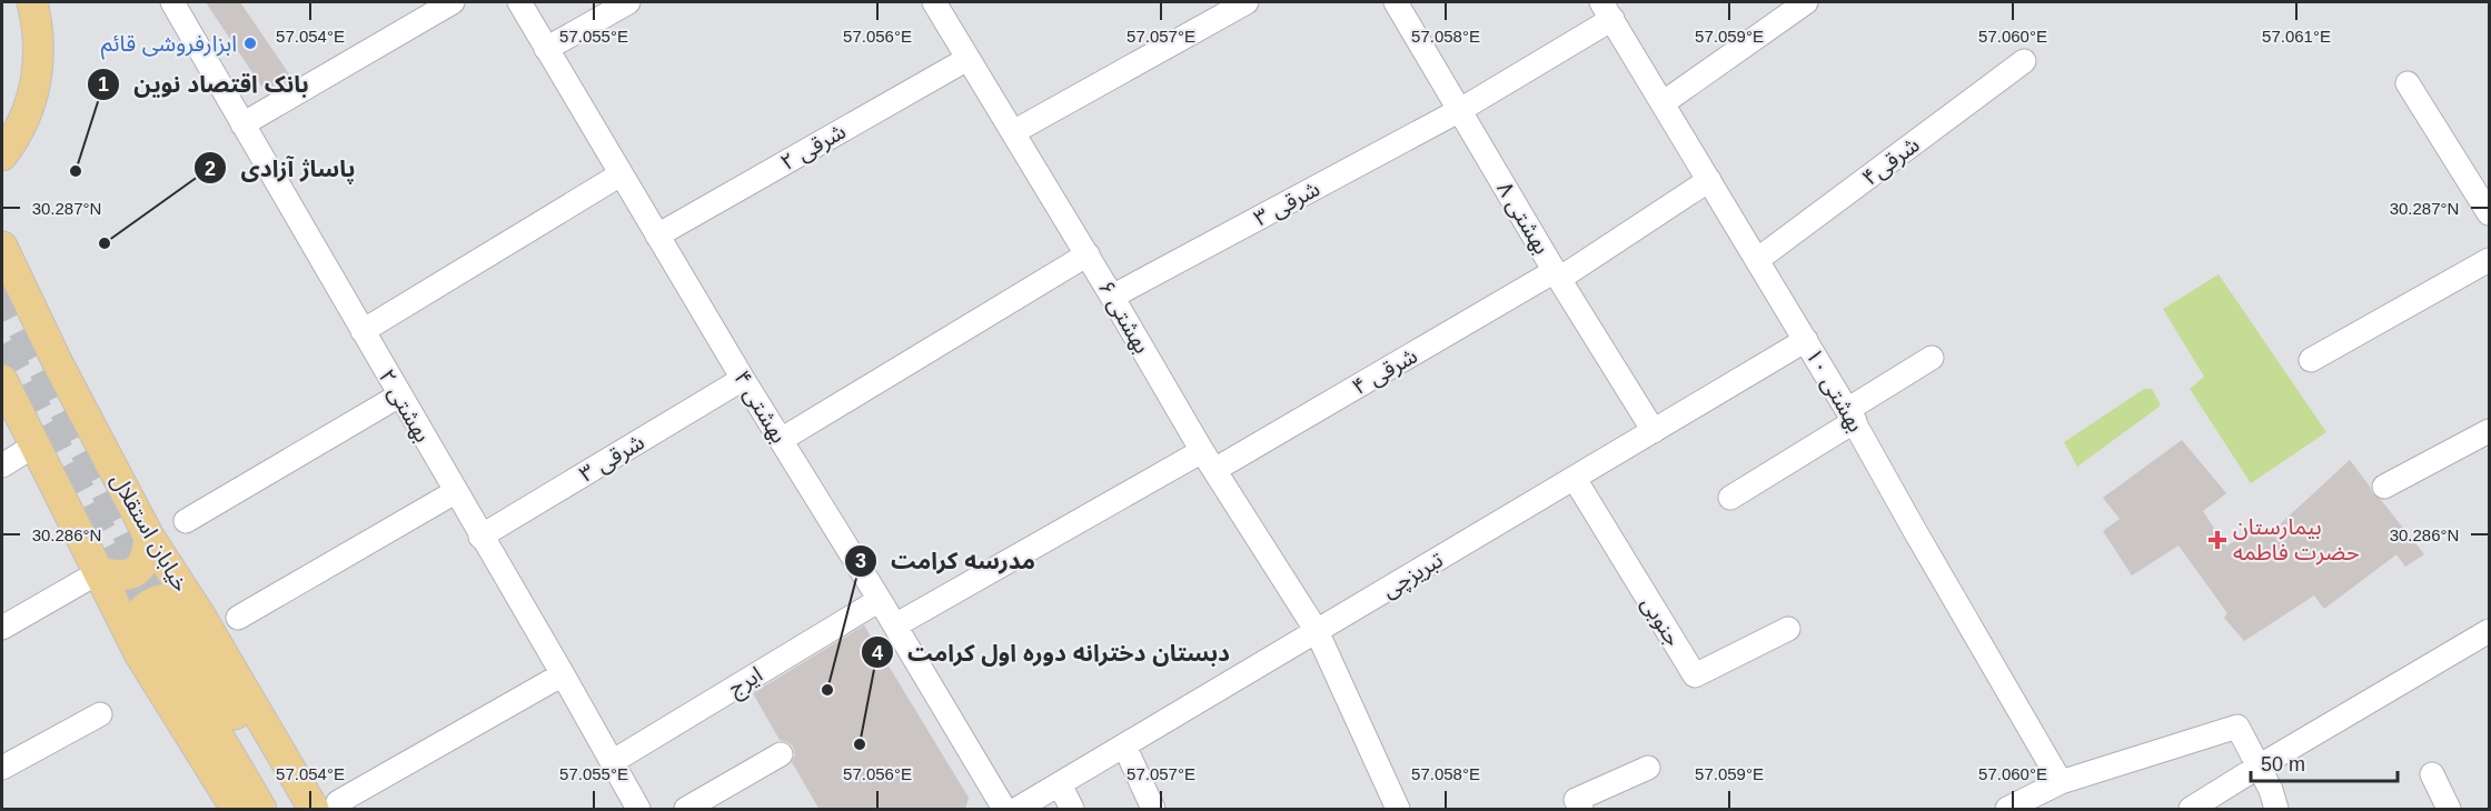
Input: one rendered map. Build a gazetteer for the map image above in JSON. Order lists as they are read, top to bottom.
{
  "streets": {
    "main road": ["خیابان استقلال"],
    "street": [
      "شرقی ۲",
      "شرقی۴",
      "شرقی ۳",
      "بهشتی ۸",
      "بهشتی ۶",
      "شرقی ۴",
      "بهشتی ۱۰",
      "بهشتی ۲",
      "بهشتی ۴",
      "۳ شرقی",
      "تبریزچی",
      "جنوبی",
      "ایرج"
    ]
  },
  "crossings": [
    ["شرقی ۲", "بهشتی ۶"],
    ["شرقی ۲", "بهشتی ۴"],
    ["شرقی۴", "بهشتی ۱۰"],
    ["شرقی ۳", "بهشتی ۸"],
    ["شرقی ۳", "بهشتی ۶"],
    ["شرقی ۳", "بهشتی ۱۰"],
    ["بهشتی ۸", "شرقی ۴"],
    ["بهشتی ۸", "تبریزچی"],
    ["بهشتی ۶", "شرقی ۴"],
    ["بهشتی ۶", "تبریزچی"],
    ["شرقی ۴", "بهشتی ۱۰"],
    ["شرقی ۴", "بهشتی ۴"],
    ["بهشتی ۱۰", "تبریزچی"],
    ["بهشتی ۲", "۳ شرقی"],
    ["بهشتی ۲", "ایرج"],
    ["بهشتی ۴", "۳ شرقی"],
    ["بهشتی ۴", "ایرج"],
    ["تبریزچی", "جنوبی"]
  ],
  "places": {
    "other": [
      "ابزارفروشی قائم",
      "بانک اقتصاد نوین",
      "پاساژ آزادی",
      "مدرسه کرامت",
      "دبستان دخترانه دوره اول کرامت"
    ],
    "health": ["بیمارستان حضرت فاطمه"]
  },
  "scale_bar": "50 m",
  "coordinates": [
    "57.054°E",
    "57.055°E",
    "57.056°E",
    "57.057°E",
    "57.058°E",
    "57.059°E",
    "57.060°E",
    "57.061°E",
    "30.287°N",
    "30.286°N"
  ]
}
